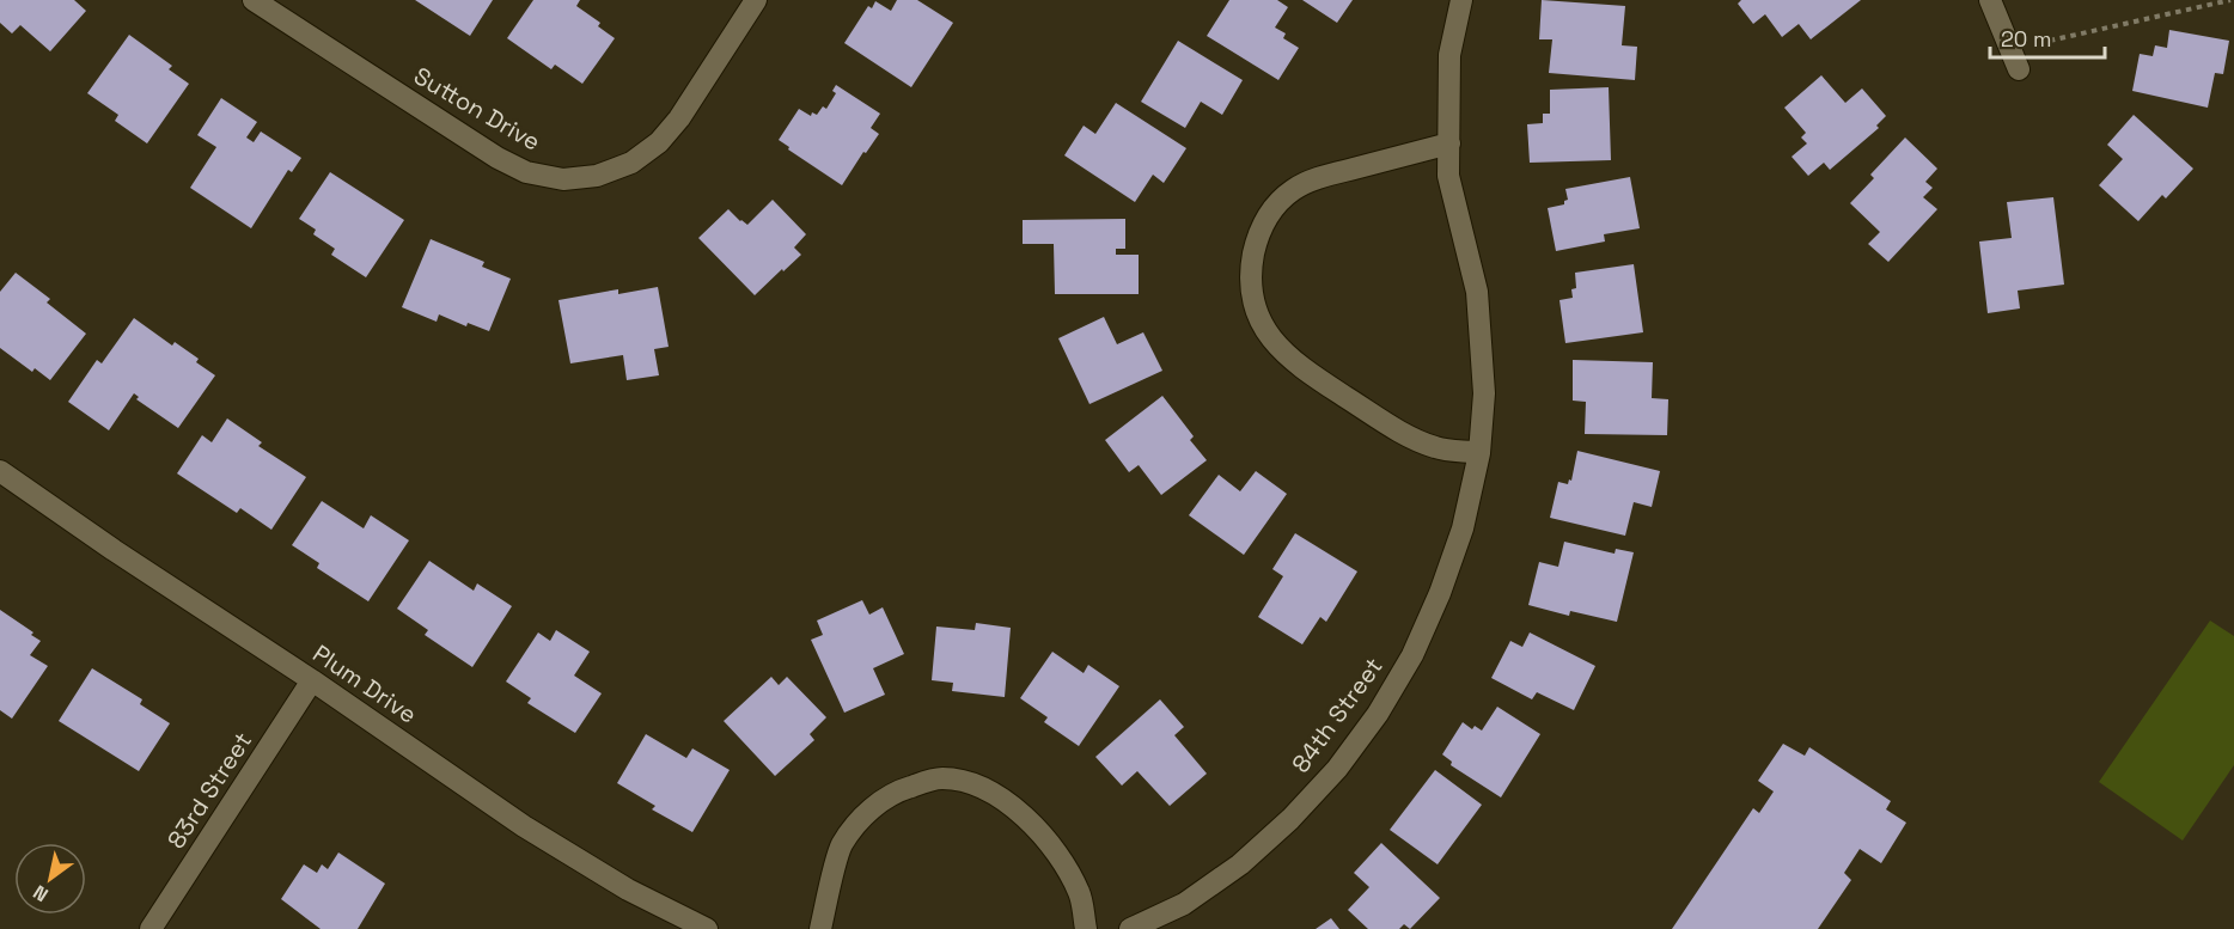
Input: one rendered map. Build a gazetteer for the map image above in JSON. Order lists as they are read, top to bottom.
{
  "streets": {
    "street": [
      "Sutton Drive",
      "Plum Drive",
      "84th Street",
      "83rd Street"
    ]
  },
  "crossings": [
    ["Plum Drive", "83rd Street"]
  ],
  "scale_bar": "20 m",
  "north": "bottom left"
}
